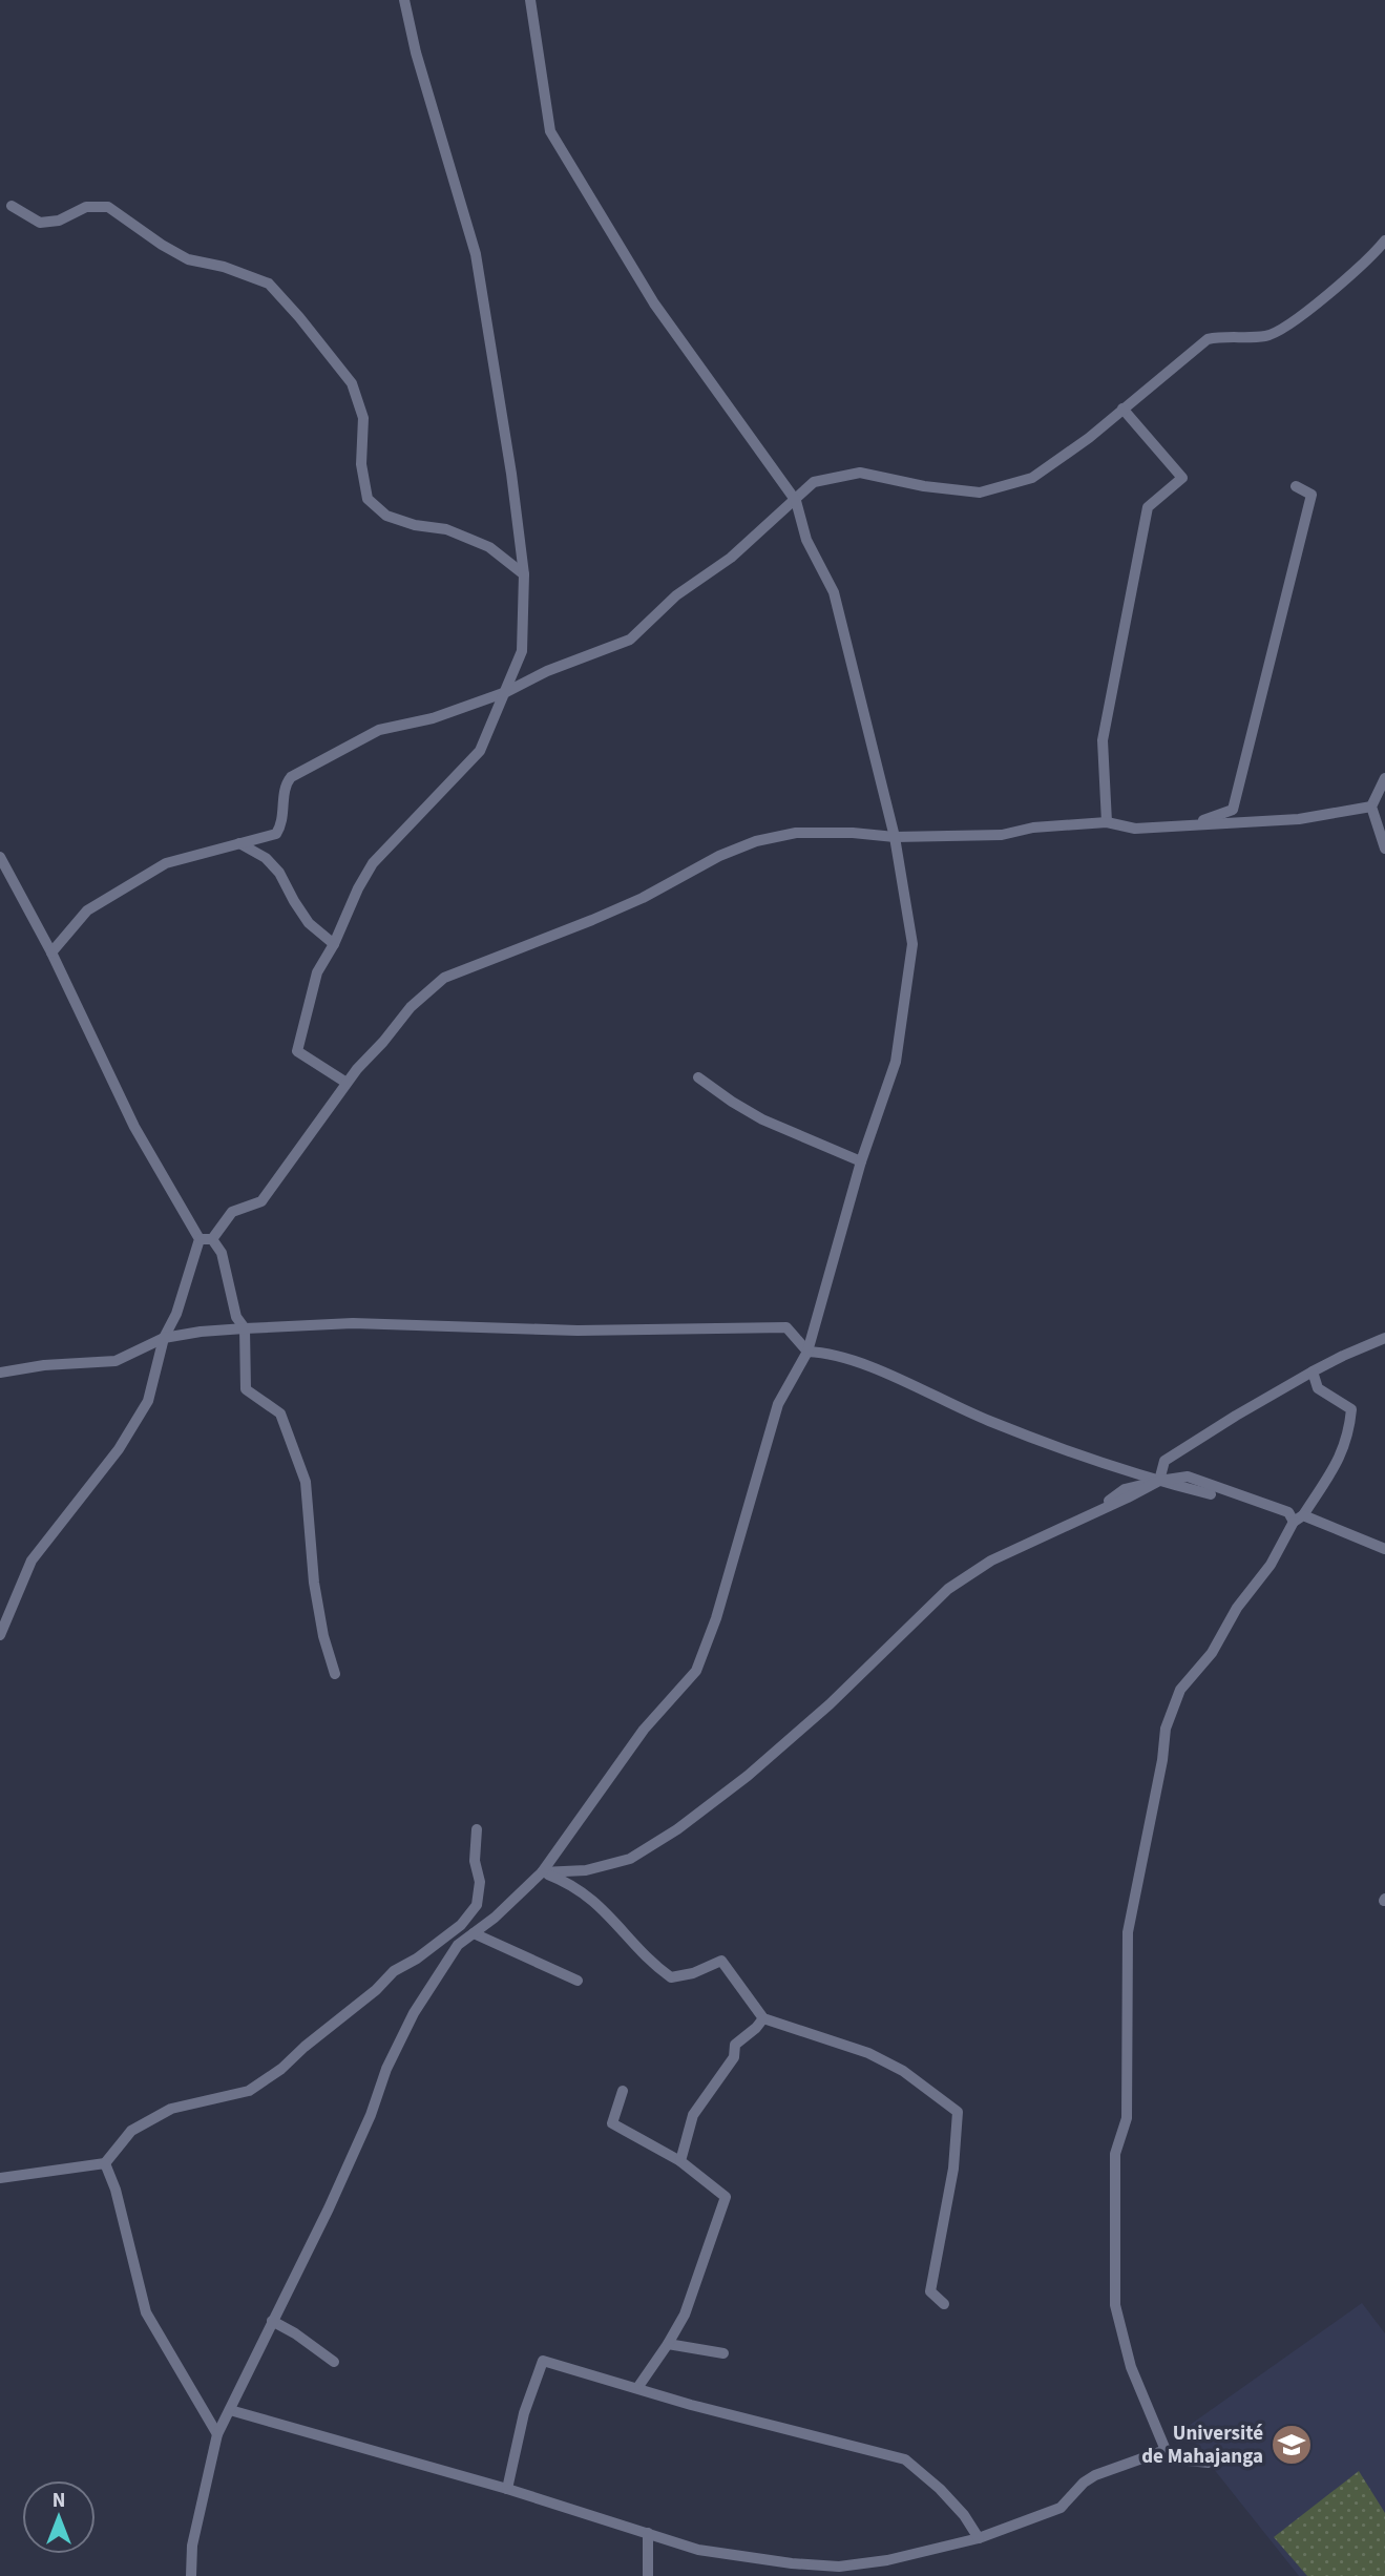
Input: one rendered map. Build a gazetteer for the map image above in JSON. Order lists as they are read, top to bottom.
{
  "places": {
    "school or university": ["Université de Mahajanga"]
  },
  "north": "top"
}
